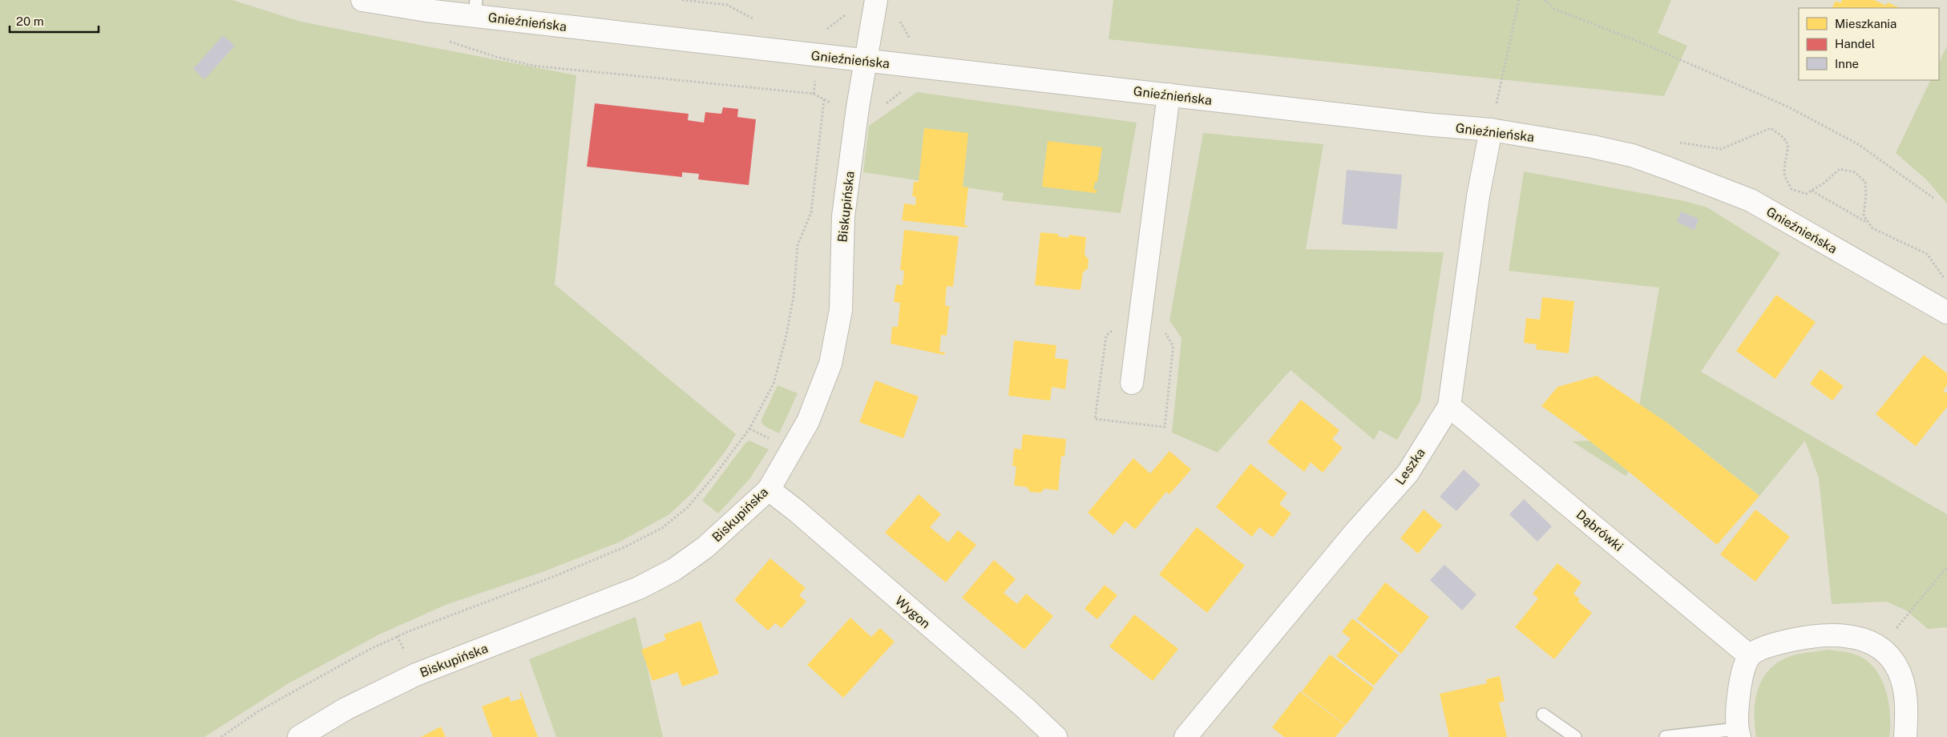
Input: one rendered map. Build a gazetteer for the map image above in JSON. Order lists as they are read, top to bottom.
{
  "streets": {
    "street": [
      "Gnieźnieńska",
      "Biskupińska",
      "Leszka",
      "Dąbrówki",
      "Wygon"
    ]
  },
  "crossings": [
    ["Gnieźnieńska", "Biskupińska"],
    ["Gnieźnieńska", "Leszka"],
    ["Biskupińska", "Wygon"],
    ["Leszka", "Dąbrówki"]
  ],
  "legend": ["Mieszkania", "Handel", "Inne"],
  "scale_bar": "20 m"
}
